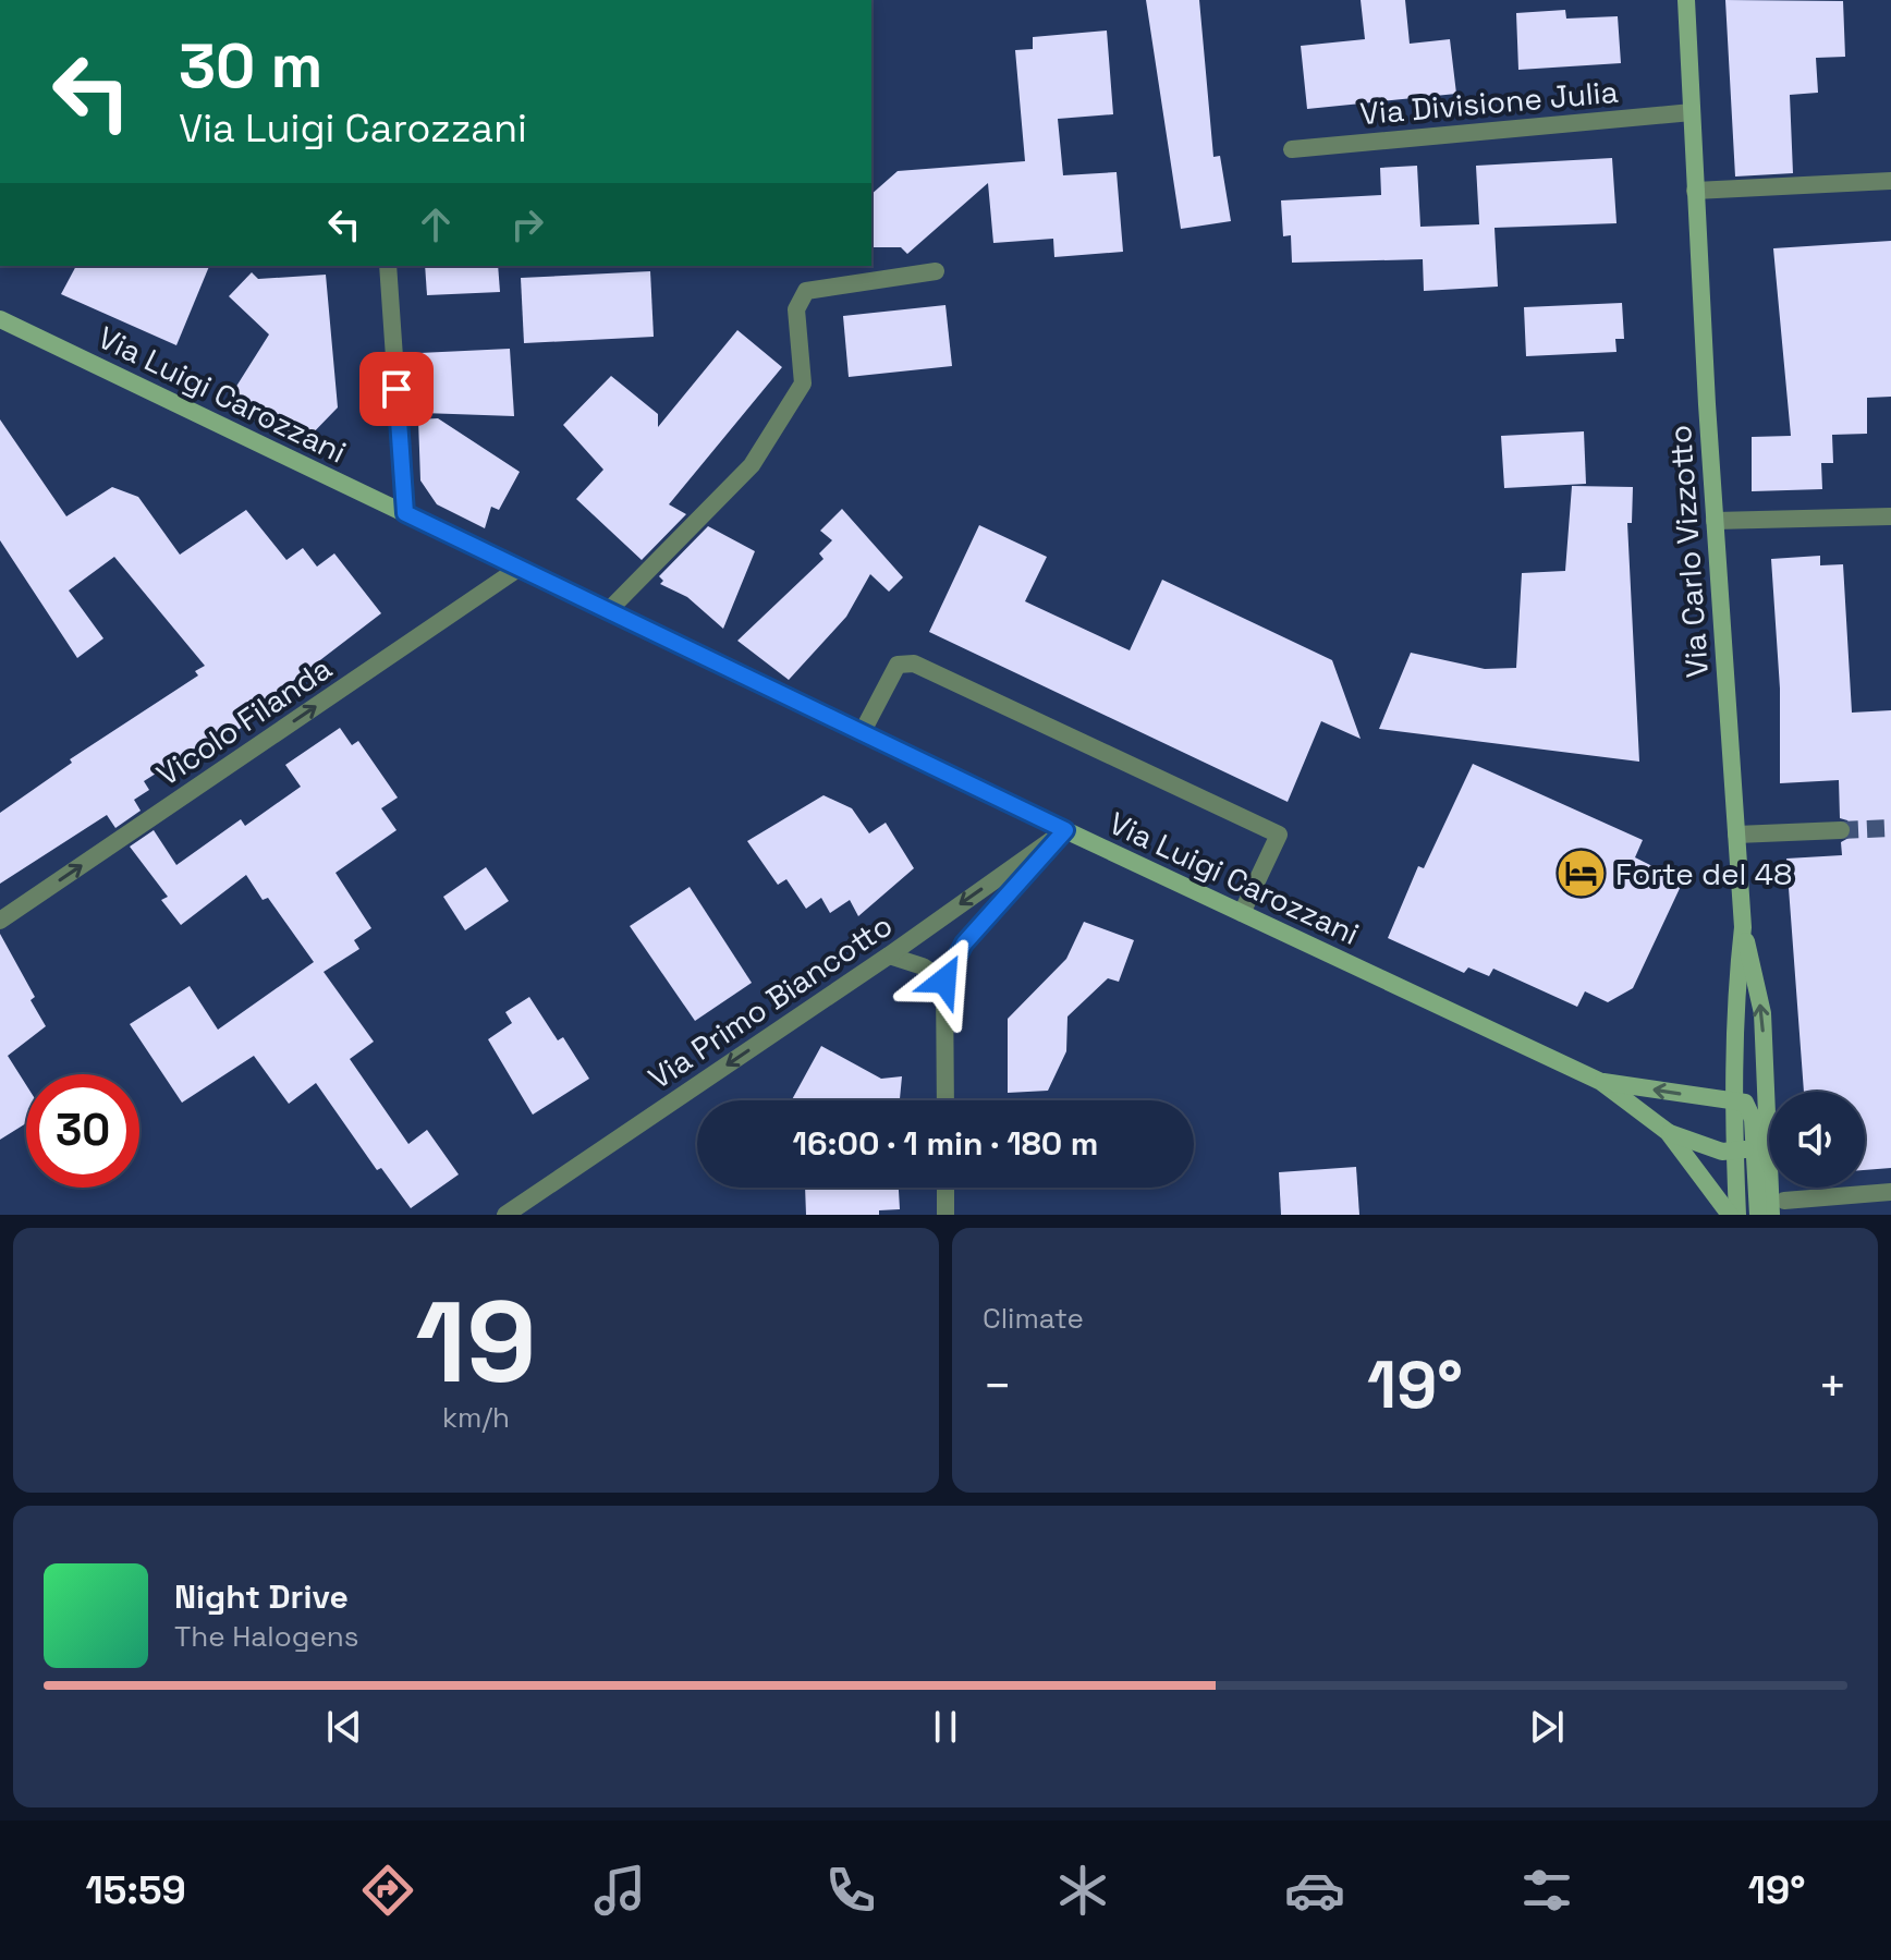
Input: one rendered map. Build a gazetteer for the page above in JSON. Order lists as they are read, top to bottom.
{
  "streets": {
    "street": [
      "Via Divisione Julia",
      "Via Luigi Carozzani",
      "Via Carlo Vizzotto",
      "Vicolo Filanda",
      "Via Primo Biancotto"
    ]
  },
  "crossings": [
    ["Via Divisione Julia", "Via Carlo Vizzotto"],
    ["Via Luigi Carozzani", "Via Carlo Vizzotto"],
    ["Via Luigi Carozzani", "Vicolo Filanda"],
    ["Via Luigi Carozzani", "Via Primo Biancotto"]
  ],
  "one_way": ["Vicolo Filanda", "Via Primo Biancotto"],
  "places": {
    "hotel": ["Forte del 48"]
  },
  "page": {
    "turn": ["30 m", "Via Luigi Carozzani"],
    "limit": "30",
    "trip": "16:00 · 1 min · 180 m",
    "tile": [
      ["19", "km/h"],
      "Climate"
    ],
    "heat": ["−", "19°", "+"],
    "song": ["Night Drive", "The Halogens"],
    "tabs": ["15:59", "19°"]
  }
}
